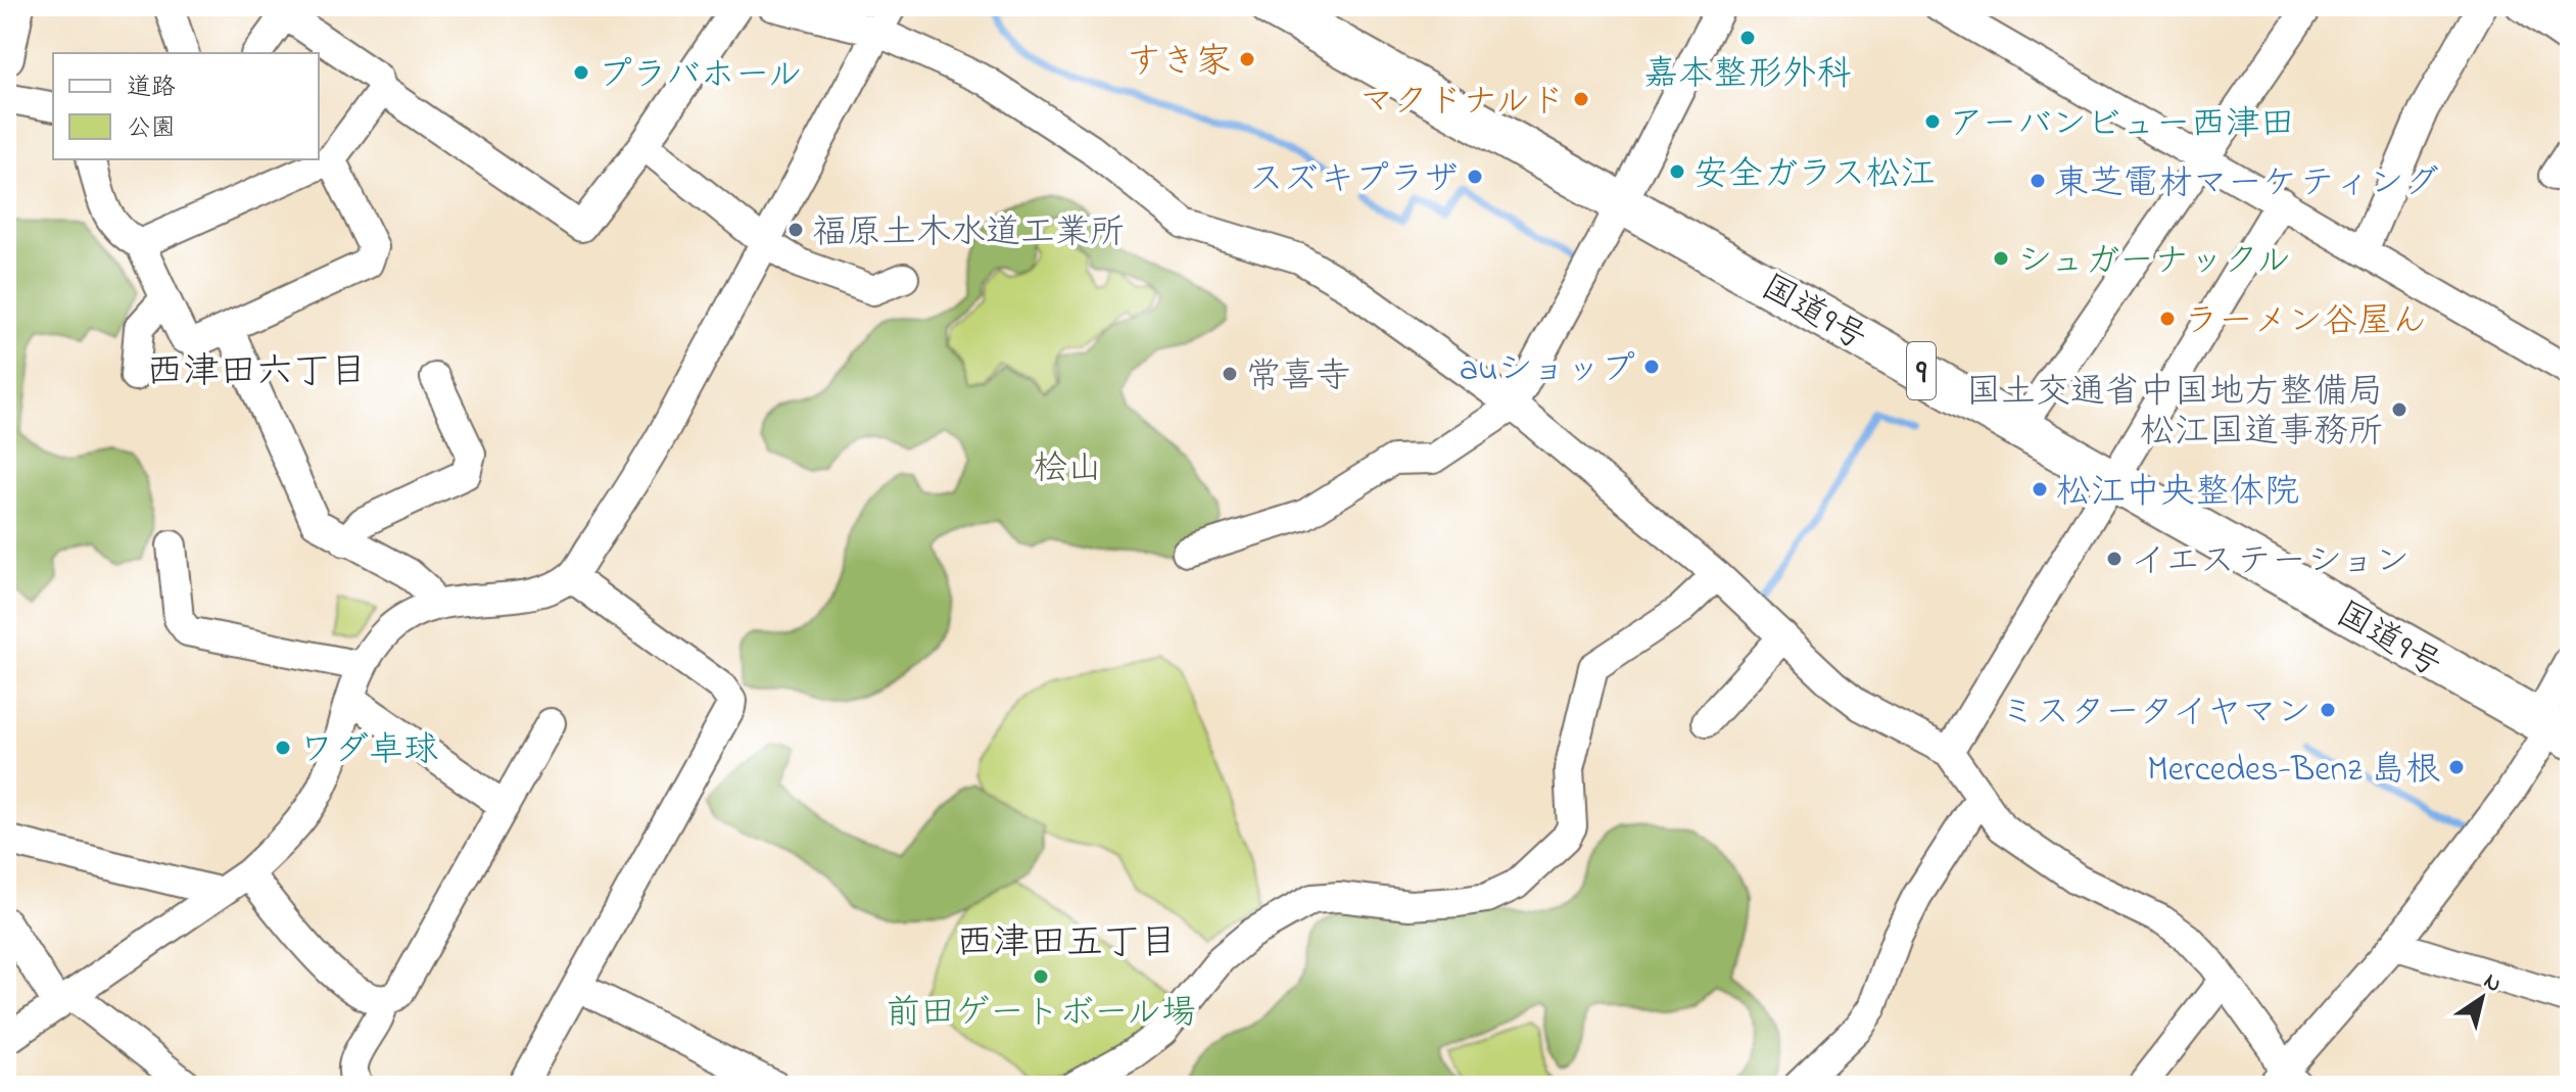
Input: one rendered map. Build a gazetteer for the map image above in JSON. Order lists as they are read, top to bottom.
{
  "streets": {
    "highway": ["国道9号", "9"]
  },
  "districts": ["西津田六丁目", "西津田五丁目"],
  "parks": ["桧山"],
  "places": [
    "嘉本整形外科",
    "すき家",
    "プラバホール",
    "マクドナルド",
    "アーバンビュー西津田",
    "安全ガラス松江",
    "スズキプラザ",
    "東芝電材マーケティング",
    "福原土木水道工業所",
    "シュガーナックル",
    "ラーメン谷屋ん",
    "auショップ",
    "常喜寺",
    "国土交通省中国地方整備局 松江国道事務所",
    "松江中央整体院",
    "イエステーション",
    "ミスタータイヤマン",
    "ワダ卓球",
    "Mercedes-Benz 島根",
    "前田ゲートボール場"
  ],
  "legend": ["道路", "公園"],
  "north": "top right"
}
